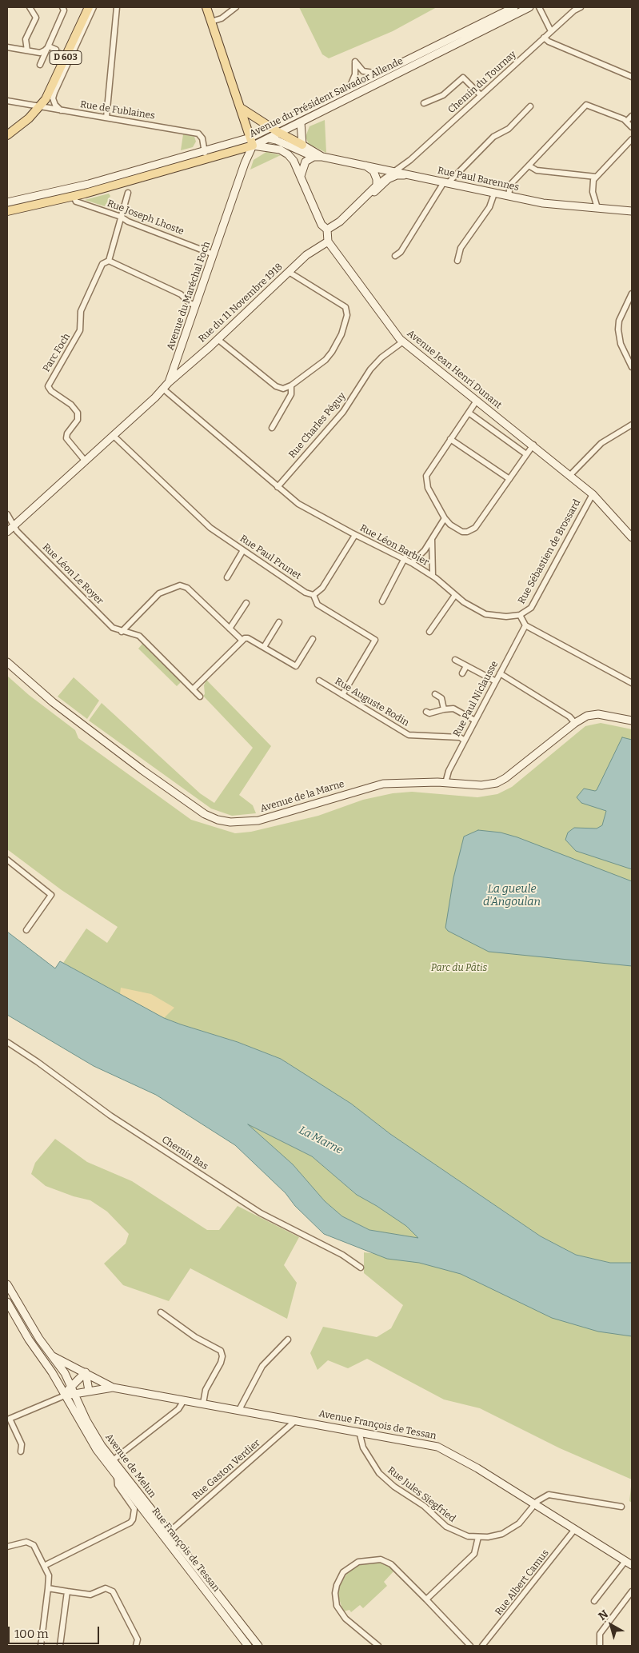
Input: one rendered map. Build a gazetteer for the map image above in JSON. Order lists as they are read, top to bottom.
{
  "streets": {
    "main road": ["D 603", "Avenue du Président Salvador Allende"],
    "street": [
      "Chemin du Tournay",
      "Rue de Fublaines",
      "Rue Paul Barennes",
      "Rue Joseph Lhoste",
      "Avenue du Maréchal Foch",
      "Rue du 11 Novembre 1918",
      "Parc Foch",
      "Avenue Jean Henri Dunant",
      "Rue Charles Péguy",
      "Rue Léon Barbier",
      "Rue Sébastien de Brossard",
      "Rue Paul Prunet",
      "Rue Léon Le Royer",
      "Rue Paul Niclausse",
      "Rue Auguste Rodin",
      "Avenue de la Marne",
      "Chemin Bas",
      "Avenue François de Tessan",
      "Avenue de Melun",
      "Rue Gaston Verdier",
      "Rue Jules Siegfried",
      "Rue François de Tessan",
      "Rue Albert Camus"
    ]
  },
  "crossings": [
    ["D 603", "Rue de Fublaines"],
    ["Chemin du Tournay", "Rue Paul Barennes"],
    ["Avenue du Président Salvador Allende", "Rue de Fublaines"],
    ["Avenue du Président Salvador Allende", "Avenue du Maréchal Foch"],
    ["Rue Joseph Lhoste", "Avenue du Maréchal Foch"],
    ["Avenue du Maréchal Foch", "Rue du 11 Novembre 1918"],
    ["Avenue du Maréchal Foch", "Parc Foch"],
    ["Avenue du Maréchal Foch", "Rue Léon Barbier"],
    ["Avenue du Maréchal Foch", "Rue Paul Prunet"],
    ["Avenue du Maréchal Foch", "Rue Léon Le Royer"],
    ["Rue du 11 Novembre 1918", "Avenue Jean Henri Dunant"],
    ["Avenue Jean Henri Dunant", "Rue Charles Péguy"],
    ["Avenue Jean Henri Dunant", "Rue Sébastien de Brossard"],
    ["Rue Charles Péguy", "Rue Léon Barbier"],
    ["Rue Léon Barbier", "Rue Sébastien de Brossard"],
    ["Rue Paul Prunet", "Rue Auguste Rodin"],
    ["Rue Paul Niclausse", "Rue Auguste Rodin"],
    ["Rue Paul Niclausse", "Avenue de la Marne"],
    ["Avenue François de Tessan", "Rue Gaston Verdier"],
    ["Avenue François de Tessan", "Rue Jules Siegfried"],
    ["Avenue François de Tessan", "Rue Albert Camus"],
    ["Avenue de Melun", "Rue Gaston Verdier"]
  ],
  "water": ["La gueule d'Angoulan", "La Marne"],
  "parks": ["Parc du Pâtis"],
  "scale_bar": "100 m",
  "north": "top left"
}
